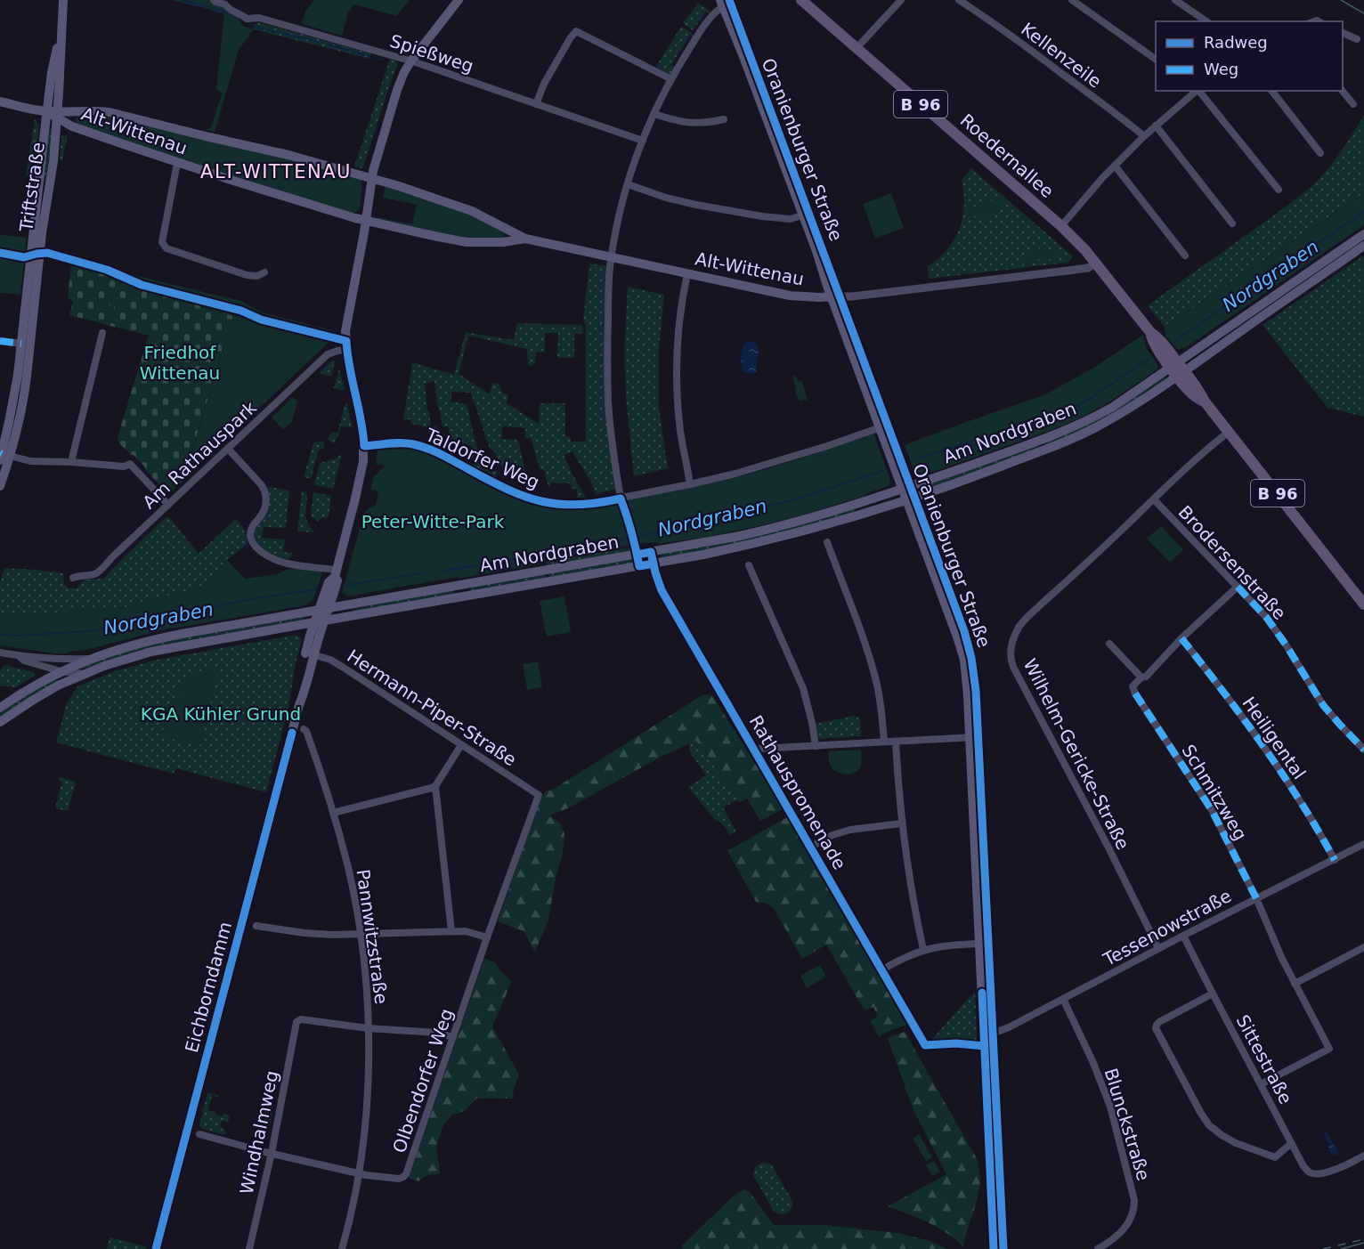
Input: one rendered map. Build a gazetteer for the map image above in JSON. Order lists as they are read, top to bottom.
{
  "streets": {
    "main road": [
      "B 96",
      "Alt-Wittenau",
      "Oranienburger Straße",
      "Roedernallee",
      "Triftstraße",
      "Am Nordgraben",
      "Eichborndamm"
    ],
    "street": [
      "Spießweg",
      "Kellenzeile",
      "Am Rathauspark",
      "Taldorfer Weg",
      "Brodersenstraße",
      "Hermann-Piper-Straße",
      "Heiligental",
      "Wilhelm-Gericke-Straße",
      "Rathauspromenade",
      "Schmitzweg",
      "Tessenowstraße",
      "Pannwitzstraße",
      "Sittestraße",
      "Olbendorfer Weg",
      "Blunckstraße",
      "Windhalmweg"
    ]
  },
  "crossings": [
    ["Spießweg", "Eichborndamm"],
    ["Alt-Wittenau", "Oranienburger Straße"],
    ["Alt-Wittenau", "Roedernallee"],
    ["Alt-Wittenau", "Triftstraße"],
    ["Alt-Wittenau", "Eichborndamm"],
    ["Oranienburger Straße", "Am Nordgraben"],
    ["Oranienburger Straße", "Taldorfer Weg"],
    ["Oranienburger Straße", "Tessenowstraße"],
    ["Roedernallee", "Am Nordgraben"],
    ["Roedernallee", "Wilhelm-Gericke-Straße"],
    ["Am Nordgraben", "Rathauspromenade"],
    ["Am Nordgraben", "Eichborndamm"],
    ["Am Rathauspark", "Eichborndamm"],
    ["Taldorfer Weg", "Eichborndamm"],
    ["Brodersenstraße", "Wilhelm-Gericke-Straße"],
    ["Hermann-Piper-Straße", "Eichborndamm"],
    ["Hermann-Piper-Straße", "Olbendorfer Weg"],
    ["Heiligental", "Tessenowstraße"],
    ["Wilhelm-Gericke-Straße", "Tessenowstraße"],
    ["Schmitzweg", "Tessenowstraße"],
    ["Schmitzweg", "Sittestraße"],
    ["Tessenowstraße", "Sittestraße"],
    ["Tessenowstraße", "Blunckstraße"],
    ["Pannwitzstraße", "Olbendorfer Weg"],
    ["Pannwitzstraße", "Windhalmweg"],
    ["Olbendorfer Weg", "Windhalmweg"]
  ],
  "districts": ["ALT-WITTENAU"],
  "water": ["Nordgraben"],
  "parks": ["Friedhof Wittenau", "Peter-Witte-Park", "KGA Kühler Grund"],
  "legend": ["Radweg", "Weg"]
}
